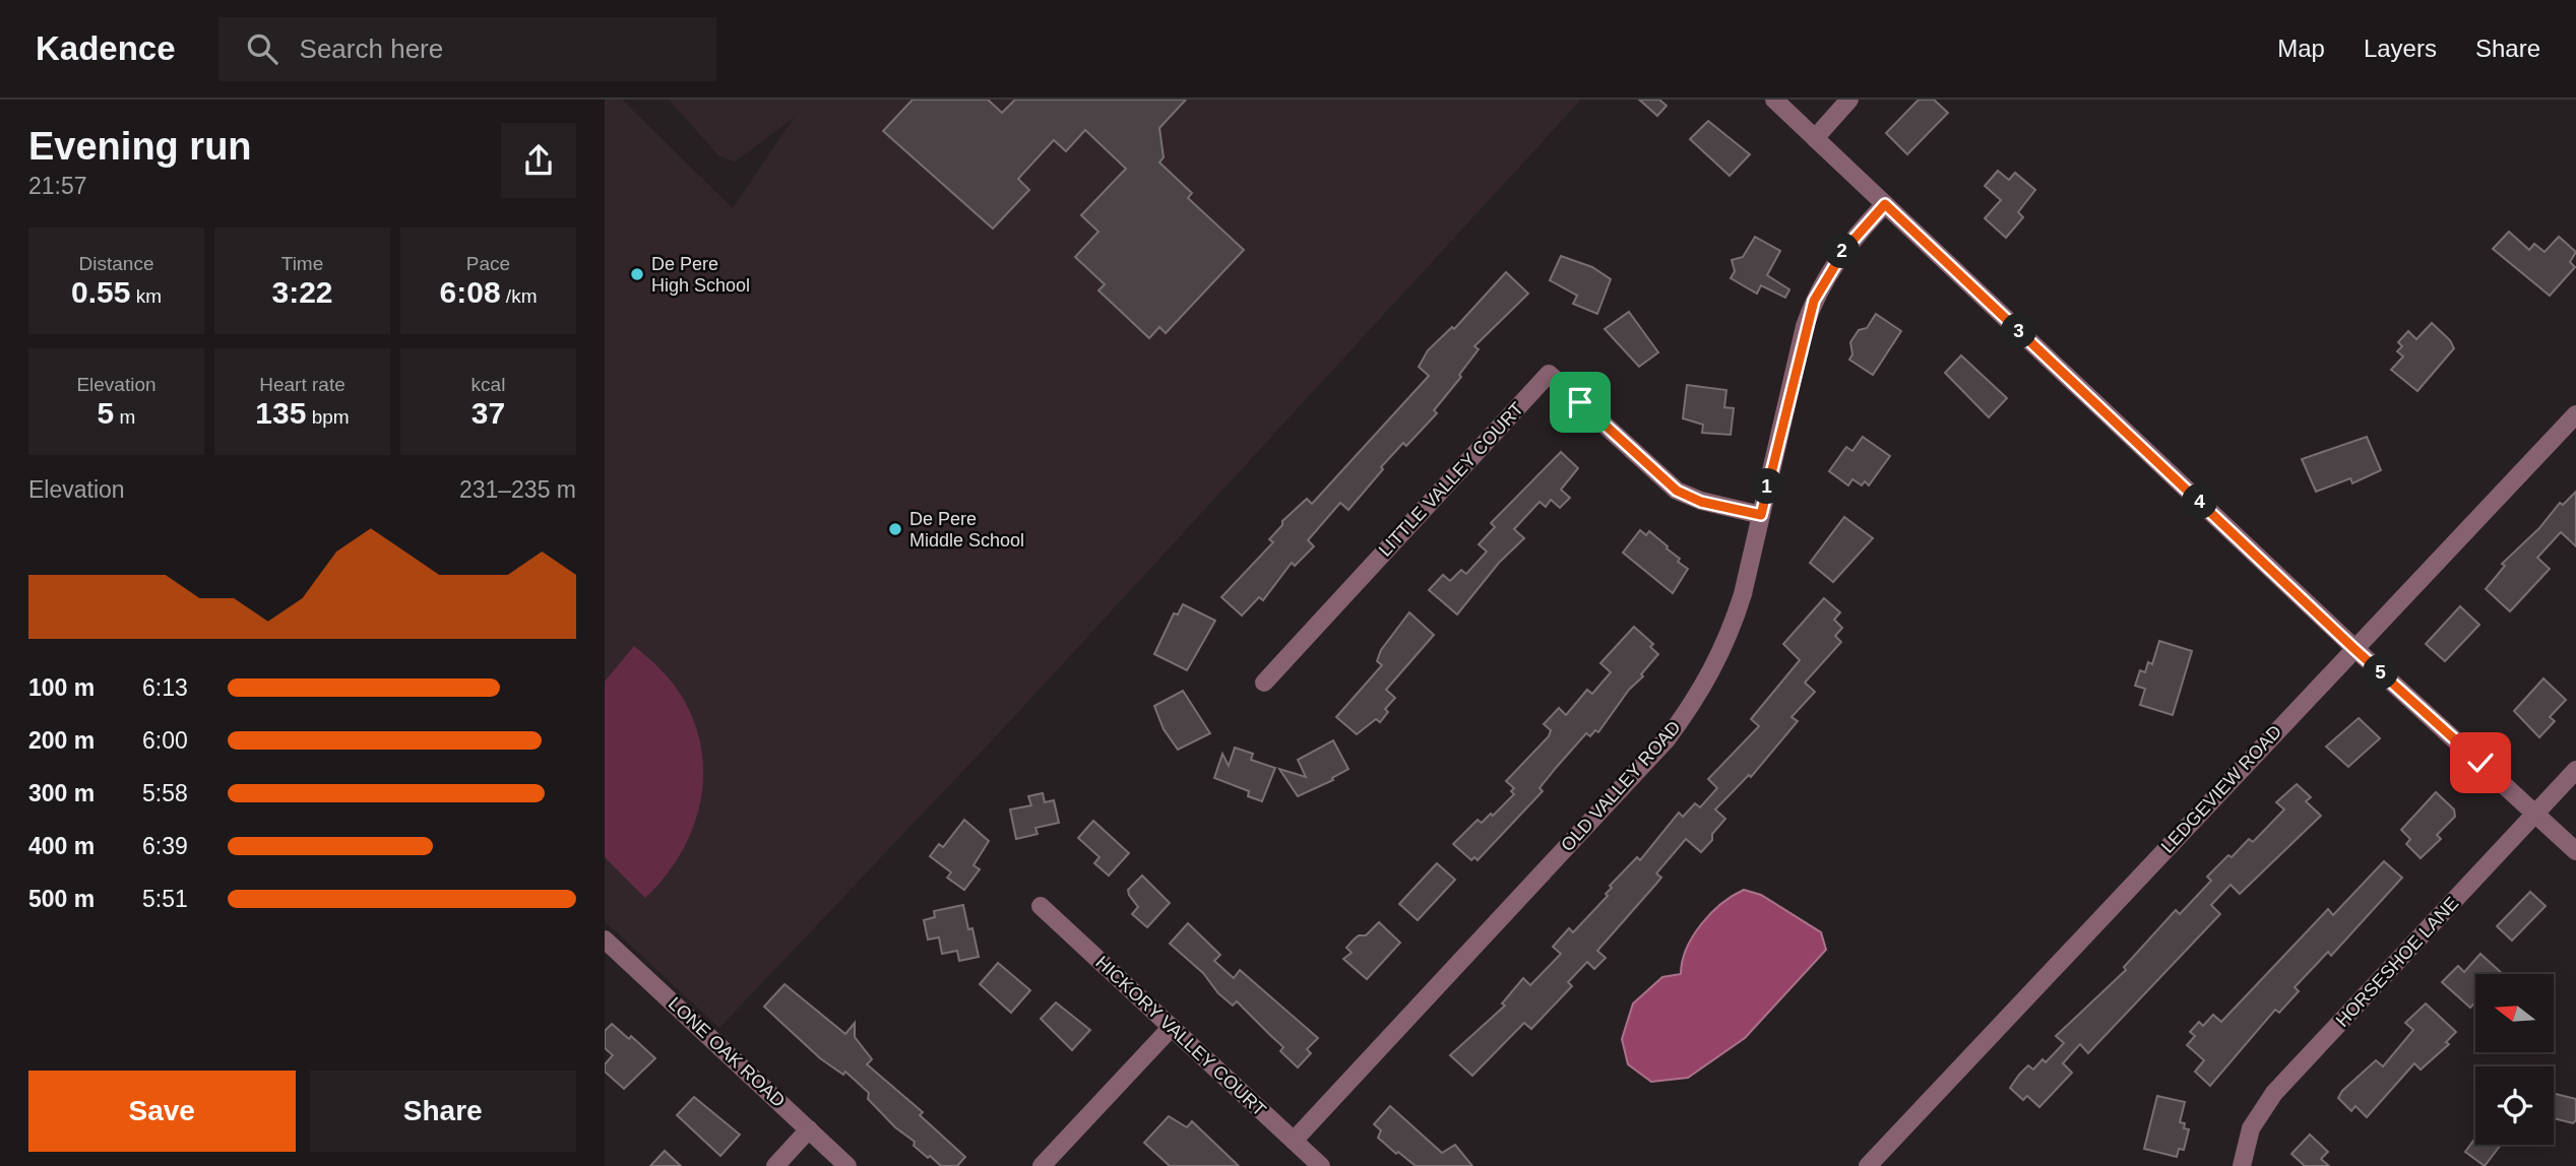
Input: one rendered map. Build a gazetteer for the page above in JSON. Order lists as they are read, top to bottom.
{
  "streets": {
    "street": [
      "LITTLE VALLEY COURT",
      "OLD VALLEY ROAD",
      "LEDGEVIEW ROAD",
      "HORSESHOE LANE",
      "HICKORY VALLEY COURT",
      "LONE OAK ROAD"
    ]
  },
  "crossings": [
    ["LITTLE VALLEY COURT", "OLD VALLEY ROAD"],
    ["OLD VALLEY ROAD", "HICKORY VALLEY COURT"]
  ],
  "places": ["De Pere High School", "De Pere Middle School"],
  "north": "left",
  "page": {
    "header": "Kadence",
    "search": "Search here",
    "nav": ["Map", "Layers", "Share"],
    "heading": ["Evening run", "21:57"],
    "stats": [
      ["Distance", "0.55 km"],
      ["Time", "3:22"],
      ["Pace", "6:08 /km"],
      ["Elevation", "5 m"],
      ["Heart rate", "135 bpm"],
      ["kcal", "37"]
    ],
    "pins": [
      "2",
      "3",
      "1",
      "4",
      "5"
    ],
    "chart": ["Elevation", "231–235 m"],
    "list": [
      {
        "name": "100 m",
        "note": "6:13"
      },
      {
        "name": "200 m",
        "note": "6:00"
      },
      {
        "name": "300 m",
        "note": "5:58"
      },
      {
        "name": "400 m",
        "note": "6:39"
      },
      {
        "name": "500 m",
        "note": "5:51"
      }
    ],
    "buttons": ["Save", "Share"]
  }
}
